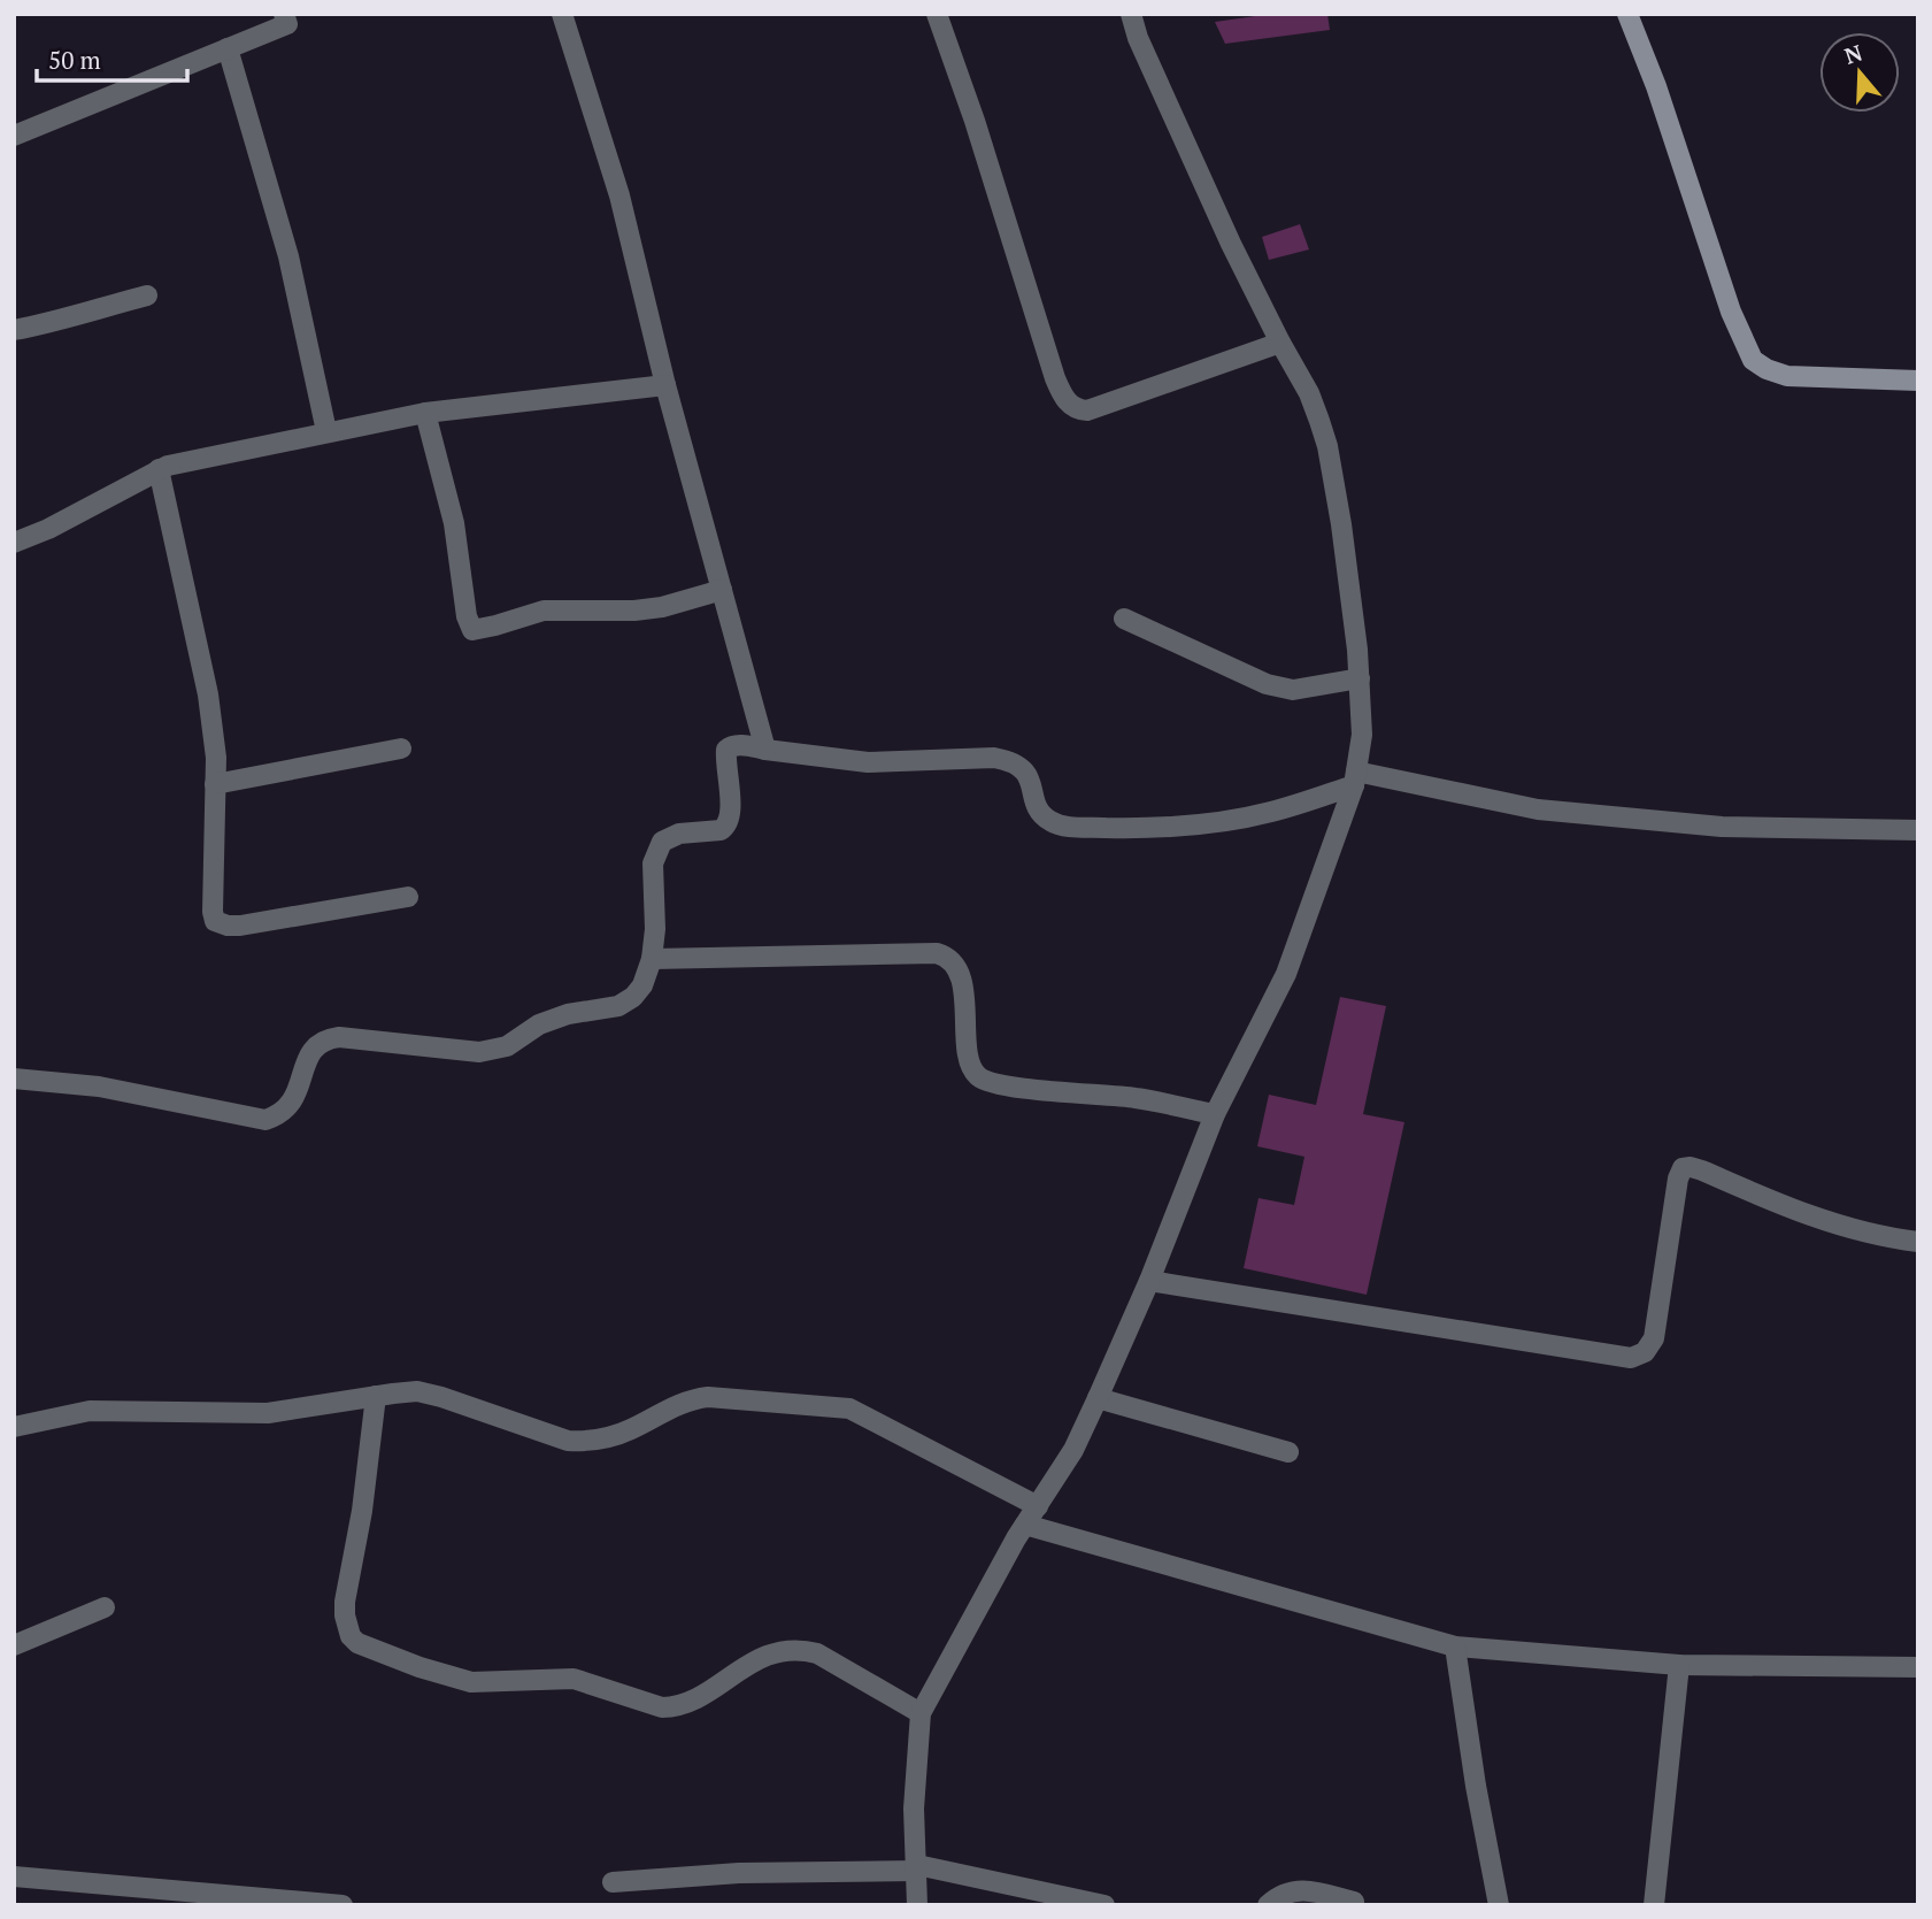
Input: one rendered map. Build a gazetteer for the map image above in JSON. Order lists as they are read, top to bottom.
{
  "scale_bar": "50 m",
  "north": "top"
}
